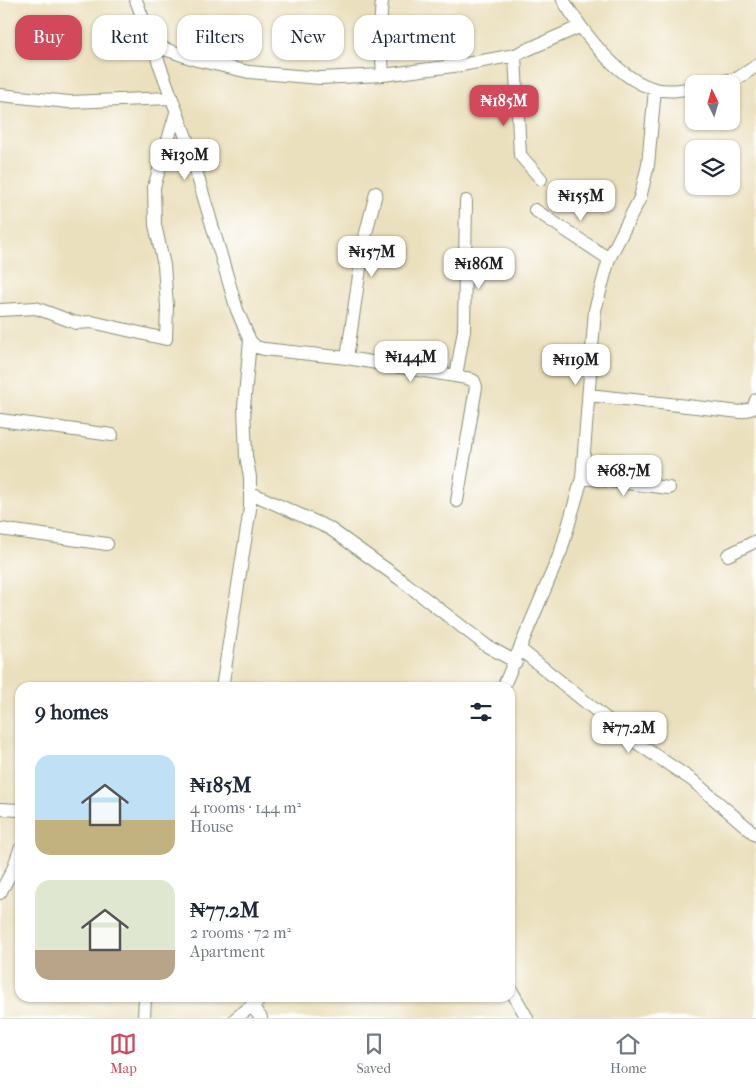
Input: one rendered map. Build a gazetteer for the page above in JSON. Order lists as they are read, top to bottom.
{
  "north": "top",
  "page": {
    "chip": [
      "Buy",
      "Rent",
      "Filters",
      "New",
      "Apartment"
    ],
    "price": [
      "₦185M",
      "₦130M",
      "₦155M",
      "₦157M",
      "₦186M",
      "₦144M",
      "₦119M",
      "₦68.7M",
      "₦77.2M"
    ],
    "heading": "9 homes",
    "list": [
      {
        "name": "₦185M",
        "note": "4 rooms · 144 m² · House"
      },
      {
        "name": "₦77.2M",
        "note": "2 rooms · 72 m² · Apartment"
      }
    ],
    "tabs": ["Map", "Saved", "Home"]
  }
}
